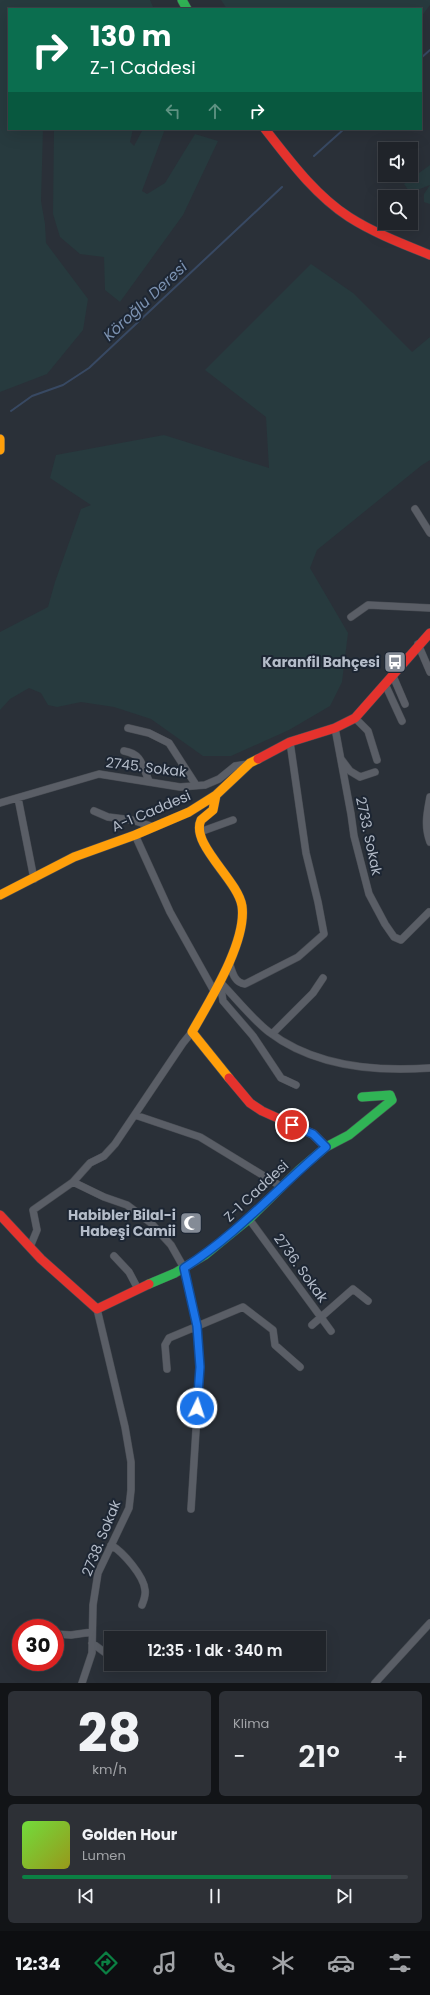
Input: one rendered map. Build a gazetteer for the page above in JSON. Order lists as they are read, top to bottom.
{
  "streets": {
    "street": [
      "2745. Sokak",
      "A-1 Caddesi",
      "2733. Sokak",
      "Z-1 Caddesi",
      "2736. Sokak",
      "2738. Sokak"
    ]
  },
  "crossings": [
    ["2745. Sokak", "A-1 Caddesi"],
    ["A-1 Caddesi", "2733. Sokak"],
    ["Z-1 Caddesi", "2736. Sokak"],
    ["Z-1 Caddesi", "2738. Sokak"]
  ],
  "water": ["Köroğlu Deresi"],
  "places": {
    "bus stop": ["Karanfil Bahçesi"],
    "mosque": ["Habibler Bilal-i Habeşi Camii"]
  },
  "page": {
    "turn": ["130 m", "Z-1 Caddesi"],
    "limit": "30",
    "trip": "12:35 · 1 dk · 340 m",
    "tile": [
      ["28", "km/h"],
      "Klima"
    ],
    "heat": ["−", "21°", "+"],
    "song": ["Golden Hour", "Lumen"],
    "tabs": "12:34"
  }
}
